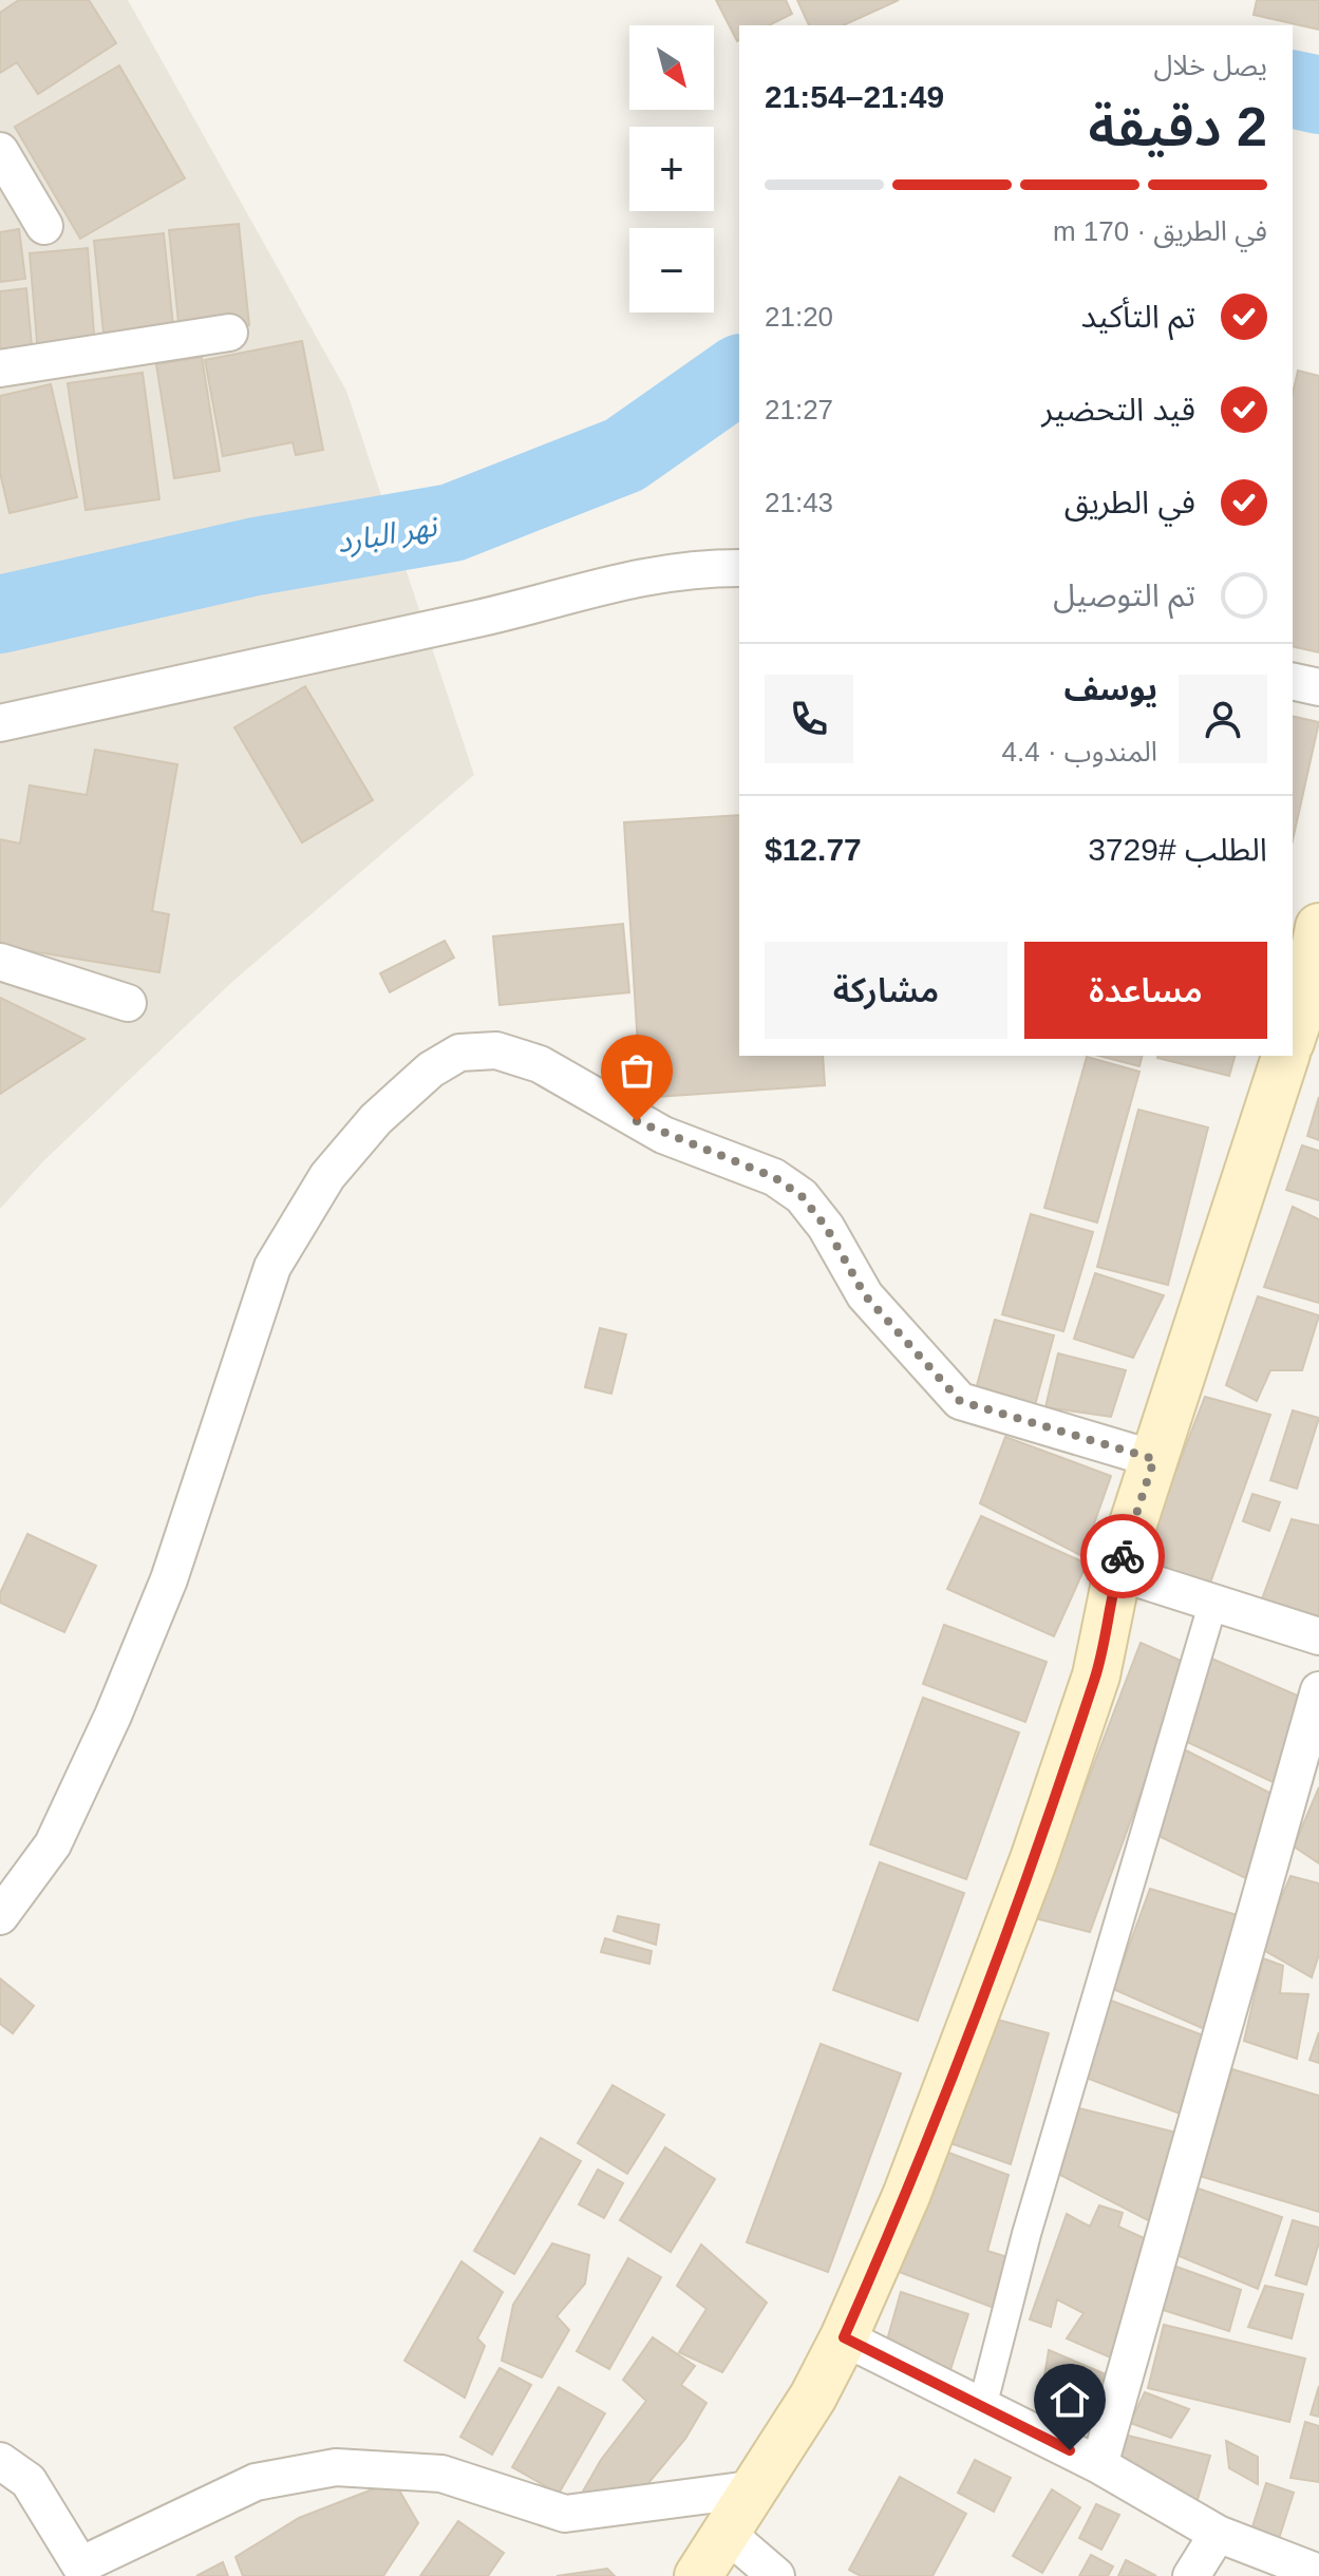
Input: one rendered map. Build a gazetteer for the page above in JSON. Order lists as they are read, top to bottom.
{
  "water": ["نهر البارد"],
  "north": "bottom right",
  "page": {
    "map_buttons": ["+", "−"],
    "heading": ["2 دقيقة", "يصل خلال", "21:49–21:54"],
    "panel": [
      "يوسف",
      "المندوب · 4.4",
      "الطلب #3729",
      "$12.77"
    ],
    "bar": "في الطريق · 170 m",
    "list": [
      ["تم التأكيد", "21:20"],
      ["قيد التحضير", "21:27"],
      ["في الطريق", "21:43"],
      "تم التوصيل"
    ],
    "buttons": ["مساعدة", "مشاركة"]
  }
}
